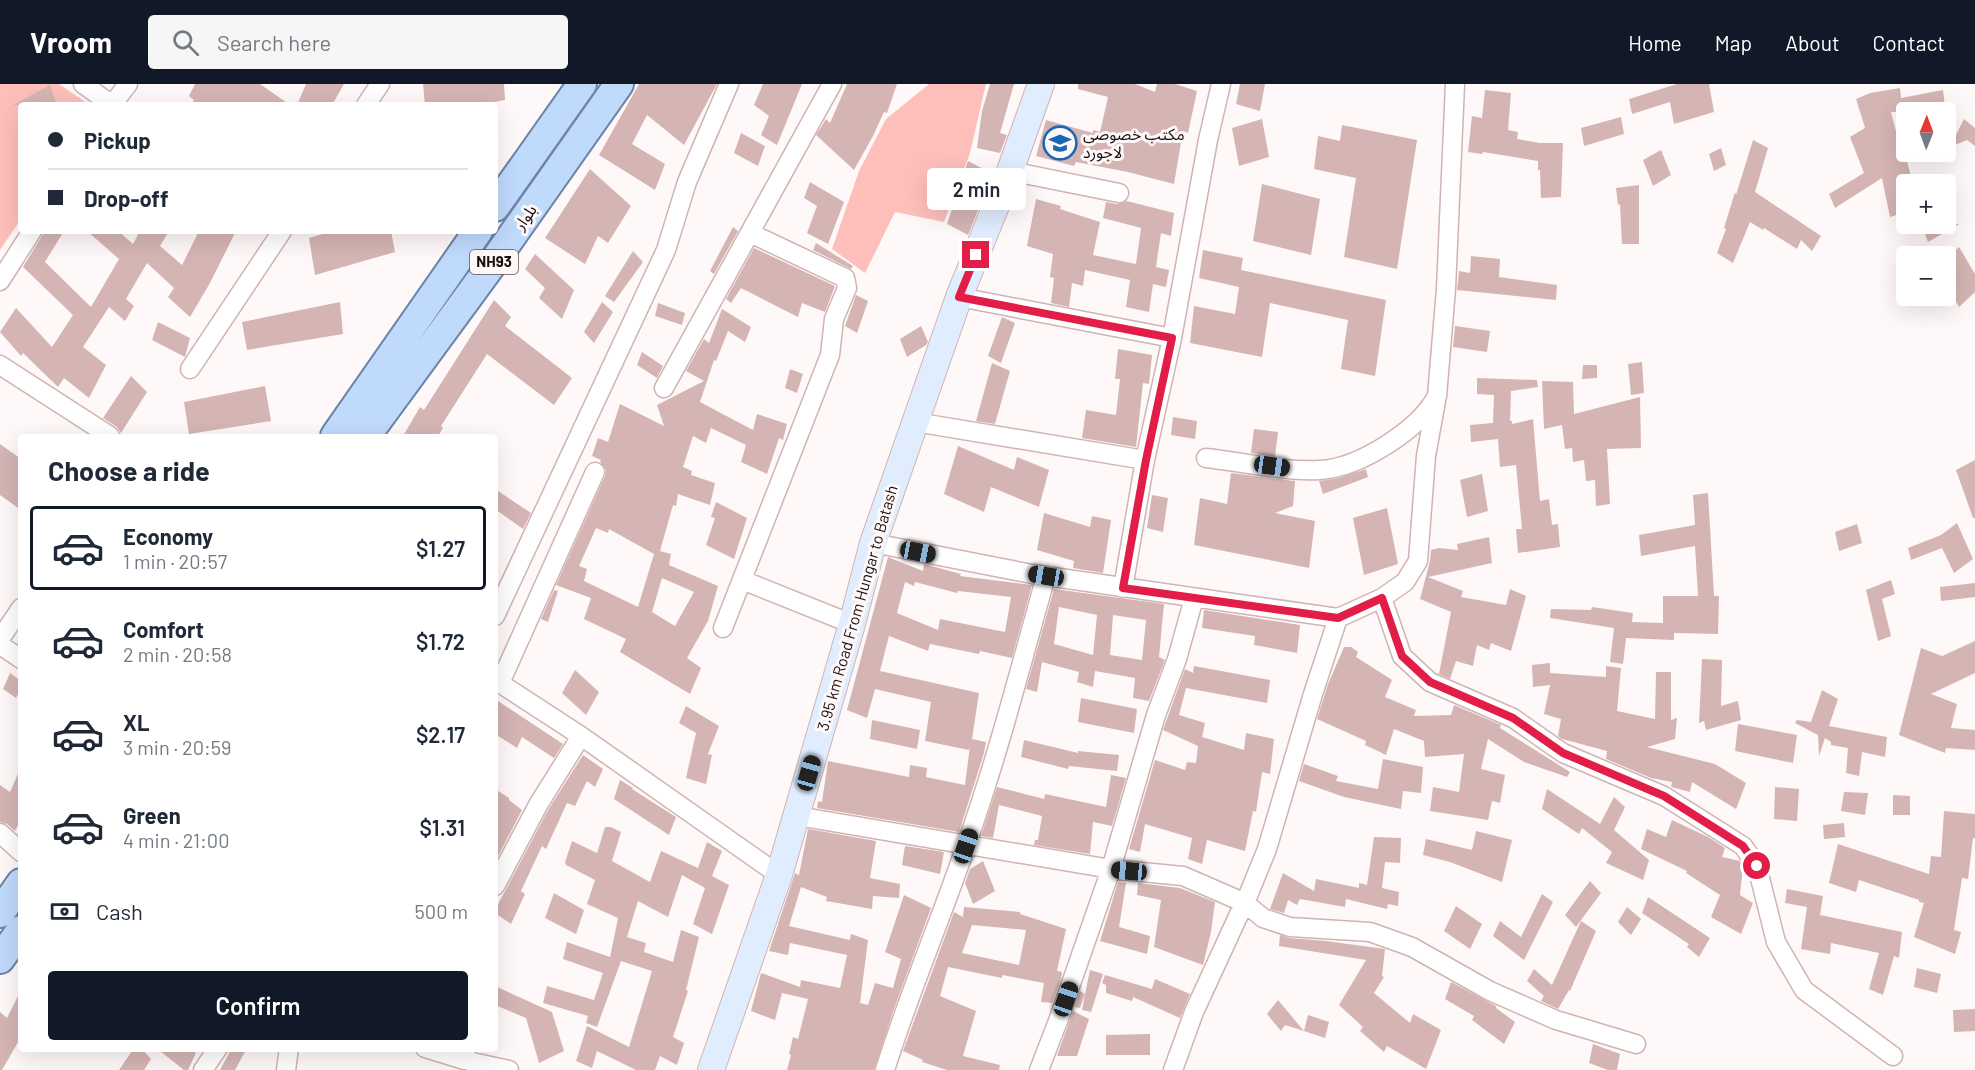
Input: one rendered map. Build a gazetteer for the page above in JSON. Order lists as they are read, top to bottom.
{
  "streets": {
    "main road": ["بلوار", "NH93"],
    "street": ["3.95 km Road From Hungar to Batash"]
  },
  "places": {
    "school or university": ["مکتب خصوصی لاجورد"]
  },
  "north": "top",
  "page": {
    "header": "Vroom",
    "search": "Search here",
    "nav": [
      "Home",
      "Map",
      "About",
      "Contact"
    ],
    "map_buttons": ["+", "−"],
    "banner": ["Pickup", "Drop-off"],
    "bubble": "2 min",
    "heading": "Choose a ride",
    "list": [
      {
        "name": "Economy",
        "note": "1 min · 20:57",
        "value": "$1.27"
      },
      {
        "name": "Comfort",
        "note": "2 min · 20:58",
        "value": "$1.72"
      },
      {
        "name": "XL",
        "note": "3 min · 20:59",
        "value": "$2.17"
      },
      {
        "name": "Green",
        "note": "4 min · 21:00",
        "value": "$1.31"
      }
    ],
    "pay": ["Cash", "500 m"],
    "buttons": "Confirm"
  }
}
